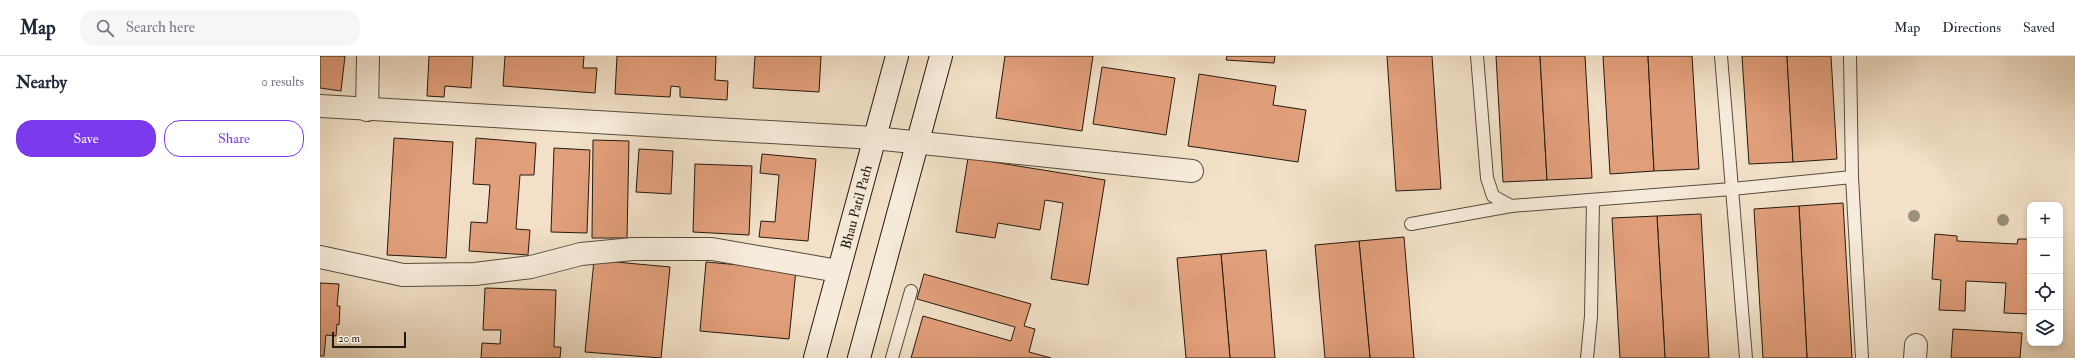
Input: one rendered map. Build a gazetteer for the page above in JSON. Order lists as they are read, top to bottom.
{
  "streets": {
    "street": ["Bhau Patil Path"]
  },
  "scale_bar": "20 m",
  "page": {
    "header": "Map",
    "search": "Search here",
    "nav": ["Map", "Directions", "Saved"],
    "heading": ["Nearby", "0 results"],
    "buttons": ["Save", "Share"],
    "map_buttons": ["+", "−"],
    "scale": "20 m"
  }
}
